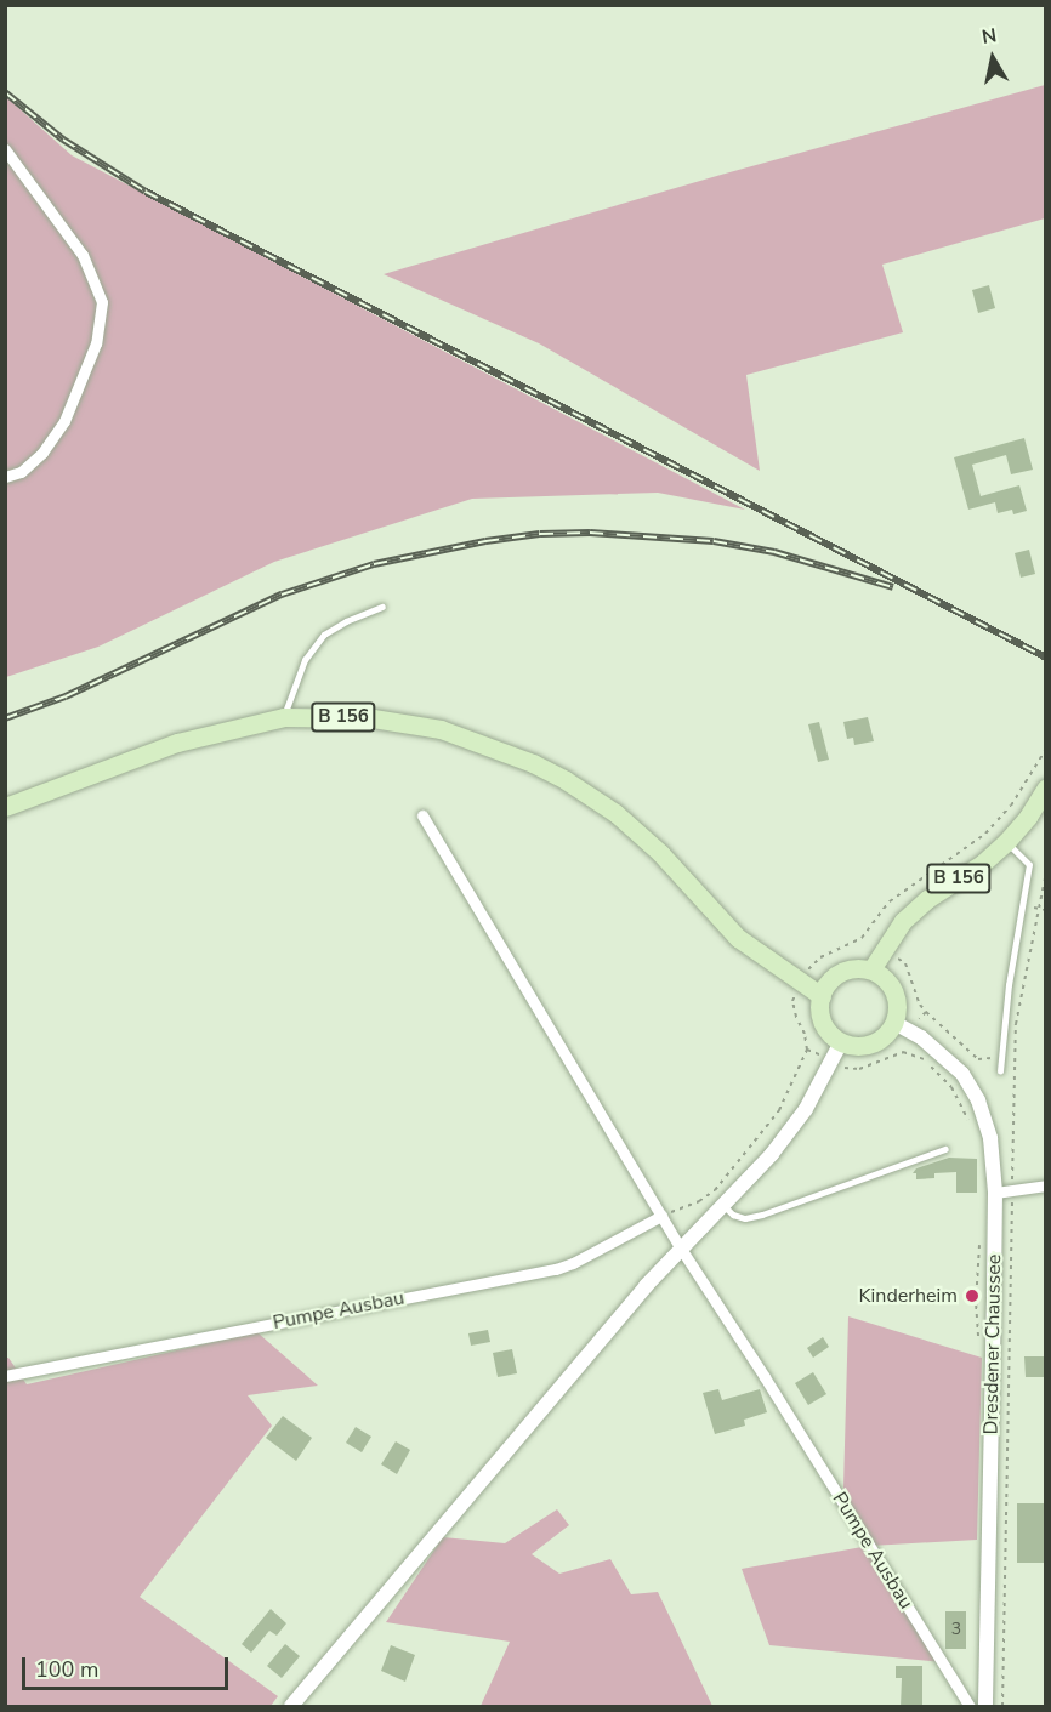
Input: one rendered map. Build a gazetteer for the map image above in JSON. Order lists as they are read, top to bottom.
{
  "streets": {
    "main road": ["B 156"],
    "street": ["Pumpe Ausbau", "Dresdener Chaussee"]
  },
  "crossings": [
    ["B 156", "Dresdener Chaussee"]
  ],
  "places": ["Kinderheim"],
  "house_numbers": ["3"],
  "scale_bar": "100 m",
  "north": "top"
}
